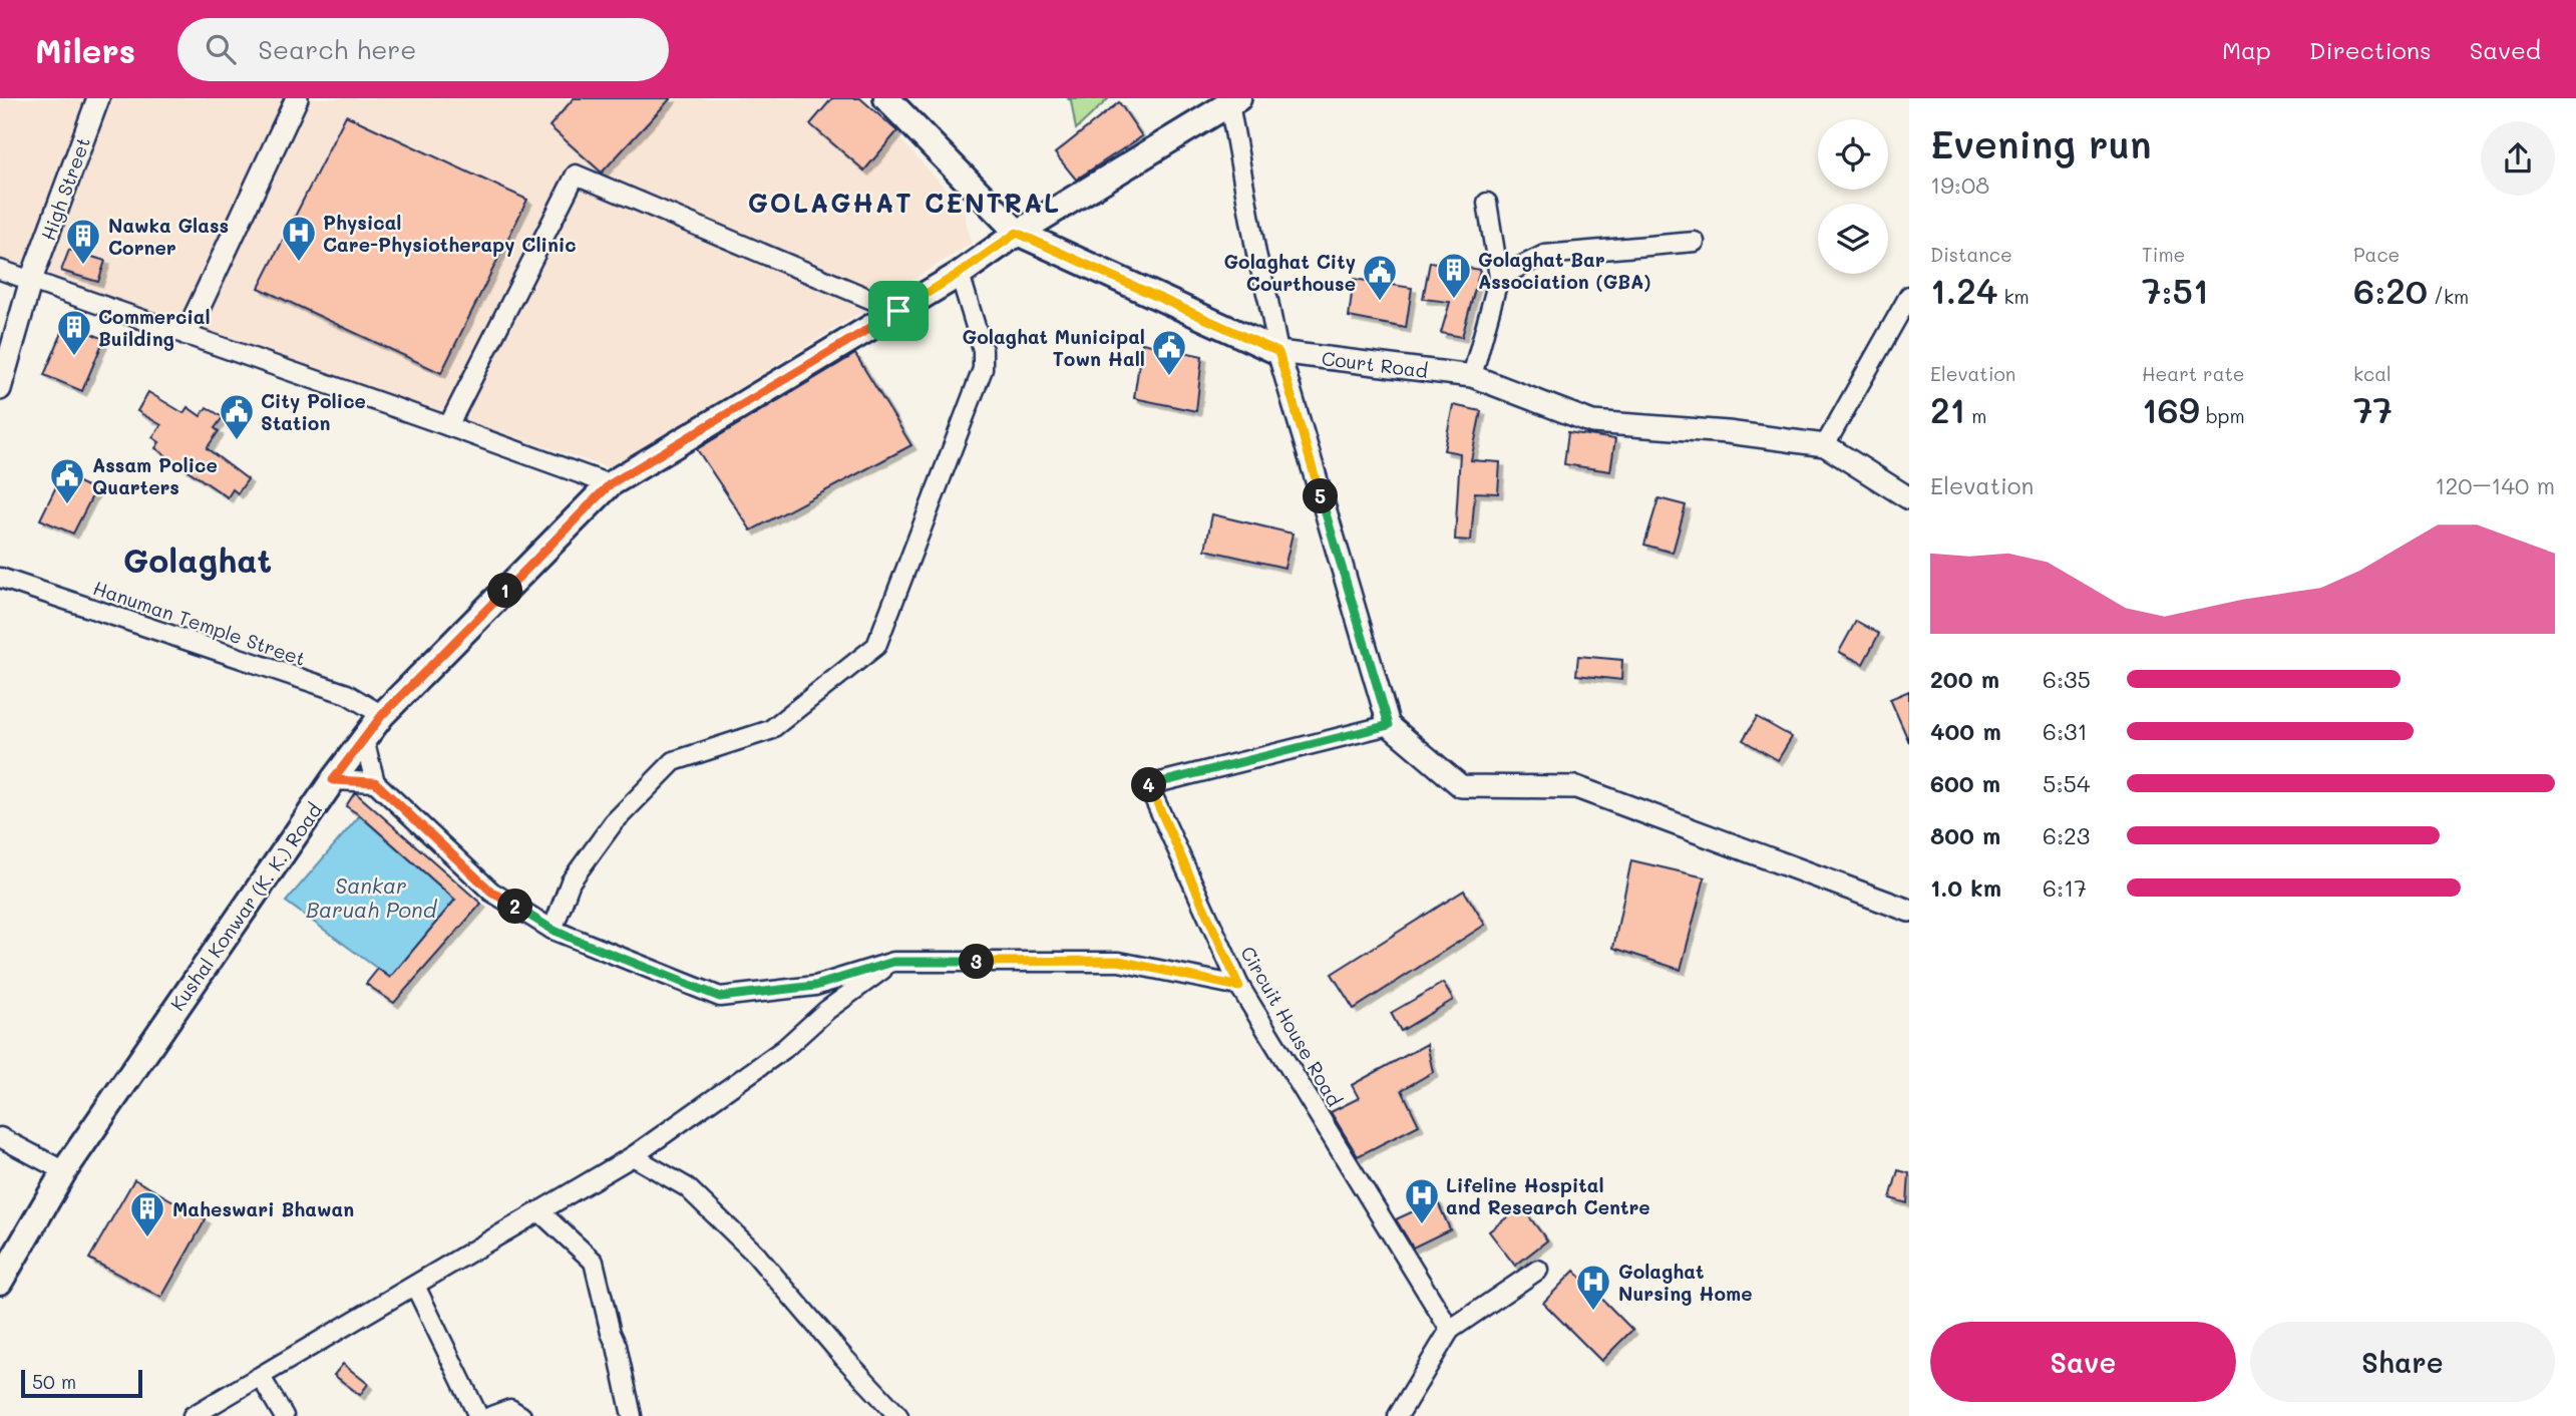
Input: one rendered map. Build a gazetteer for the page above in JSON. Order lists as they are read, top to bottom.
{
  "streets": {
    "main road": ["Kushal Konwar (K. K.) Road"],
    "street": [
      "High Street",
      "Court Road",
      "Hanuman Temple Street",
      "Circuit House Road"
    ]
  },
  "crossings": [
    ["Hanuman Temple Street", "Kushal Konwar (K. K.) Road"]
  ],
  "districts": ["GOLAGHAT CENTRAL", "Golaghat"],
  "water": ["Sankar Baruah Pond"],
  "places": {
    "hospital": ["Physical Care-Physiotherapy Clinic", "Lifeline Hospital and Research Centre", "Golaghat Nursing Home"],
    "building": [
      "Nawka Glass Corner",
      "Golaghat Bar Association (GBA)",
      "Commercial Building",
      "Maheswari Bhawan"
    ],
    "public building": [
      "Golaghat City Courthouse",
      "Golaghat Municipal Town Hall",
      "City Police Station",
      "Assam Police Quarters"
    ]
  },
  "scale_bar": "50 m",
  "page": {
    "header": "Milers",
    "search": "Search here",
    "nav": ["Map", "Directions", "Saved"],
    "heading": ["Evening run", "19:08"],
    "stats": [
      ["Distance", "1.24 km"],
      ["Time", "7:51"],
      ["Pace", "6:20 /km"],
      ["Elevation", "21 m"],
      ["Heart rate", "169 bpm"],
      ["kcal", "77"]
    ],
    "chart": ["Elevation", "120–140 m"],
    "pins": [
      "5",
      "1",
      "4",
      "2",
      "3"
    ],
    "list": [
      {
        "name": "200 m",
        "note": "6:35"
      },
      {
        "name": "400 m",
        "note": "6:31"
      },
      {
        "name": "600 m",
        "note": "5:54"
      },
      {
        "name": "800 m",
        "note": "6:23"
      },
      {
        "name": "1.0 km",
        "note": "6:17"
      }
    ],
    "buttons": ["Save", "Share"],
    "scale": "50 m"
  }
}
